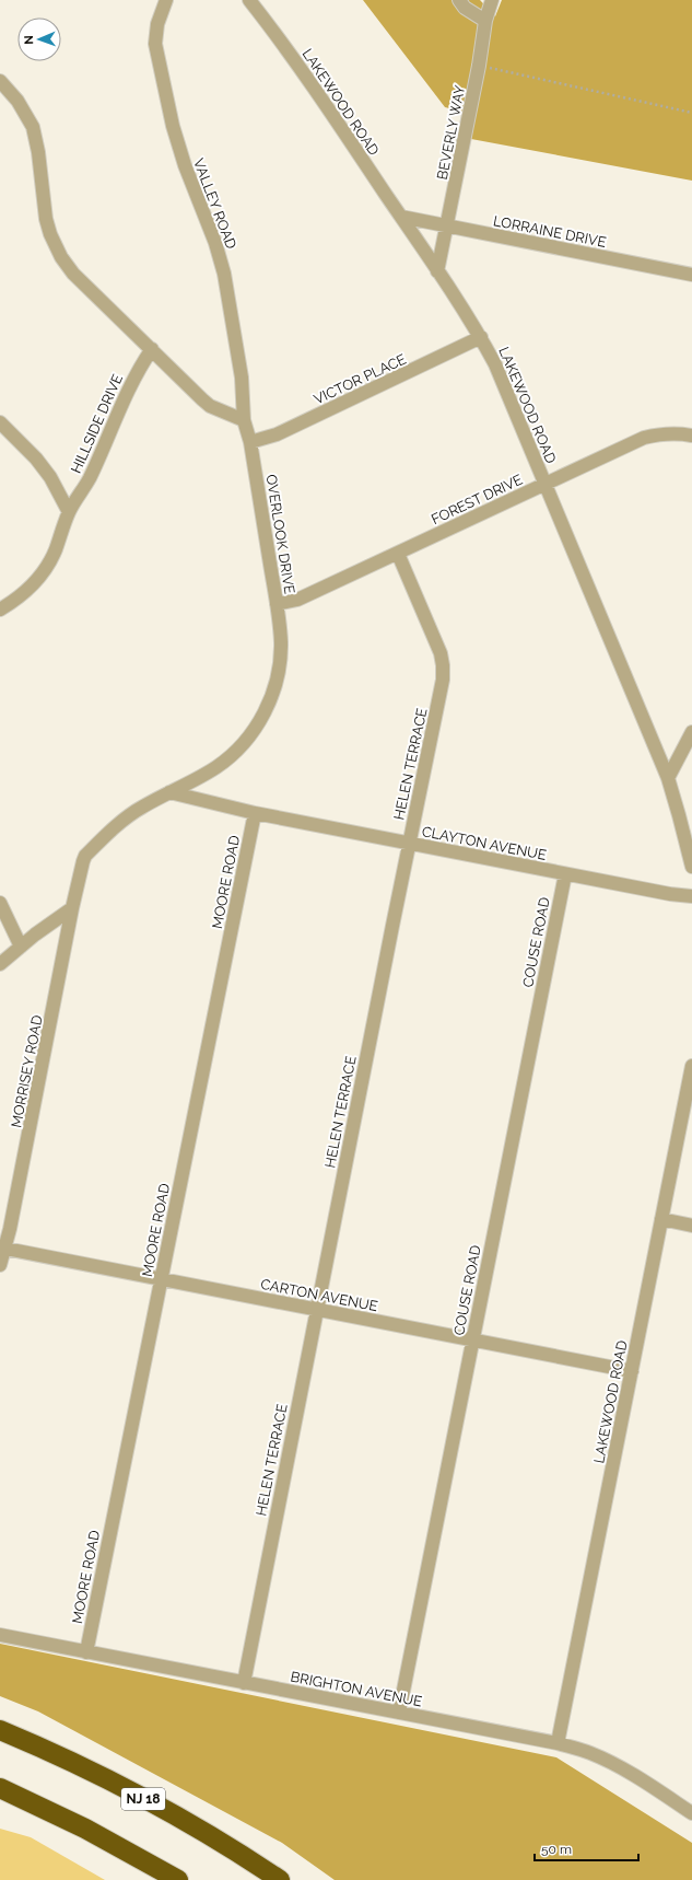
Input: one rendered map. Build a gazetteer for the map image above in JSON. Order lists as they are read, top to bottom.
{
  "streets": {
    "highway": ["NJ 18"],
    "street": [
      "LAKEWOOD ROAD",
      "BEVERLY WAY",
      "VALLEY ROAD",
      "LORRAINE DRIVE",
      "VICTOR PLACE",
      "HILLSIDE DRIVE",
      "FOREST DRIVE",
      "OVERLOOK DRIVE",
      "HELEN TERRACE",
      "CLAYTON AVENUE",
      "MOORE ROAD",
      "COUSE ROAD",
      "MORRISEY ROAD",
      "CARTON AVENUE",
      "BRIGHTON AVENUE"
    ]
  },
  "crossings": [
    ["LAKEWOOD ROAD", "BEVERLY WAY"],
    ["LAKEWOOD ROAD", "LORRAINE DRIVE"],
    ["LAKEWOOD ROAD", "VICTOR PLACE"],
    ["LAKEWOOD ROAD", "FOREST DRIVE"],
    ["LAKEWOOD ROAD", "CARTON AVENUE"],
    ["LAKEWOOD ROAD", "BRIGHTON AVENUE"],
    ["BEVERLY WAY", "LORRAINE DRIVE"],
    ["VALLEY ROAD", "OVERLOOK DRIVE"],
    ["VICTOR PLACE", "OVERLOOK DRIVE"],
    ["FOREST DRIVE", "OVERLOOK DRIVE"],
    ["FOREST DRIVE", "HELEN TERRACE"],
    ["OVERLOOK DRIVE", "CLAYTON AVENUE"],
    ["OVERLOOK DRIVE", "MORRISEY ROAD"],
    ["HELEN TERRACE", "CLAYTON AVENUE"],
    ["HELEN TERRACE", "CARTON AVENUE"],
    ["HELEN TERRACE", "BRIGHTON AVENUE"],
    ["CLAYTON AVENUE", "MOORE ROAD"],
    ["CLAYTON AVENUE", "COUSE ROAD"],
    ["MOORE ROAD", "CARTON AVENUE"],
    ["MOORE ROAD", "BRIGHTON AVENUE"],
    ["COUSE ROAD", "CARTON AVENUE"],
    ["COUSE ROAD", "BRIGHTON AVENUE"],
    ["MORRISEY ROAD", "CARTON AVENUE"]
  ],
  "scale_bar": "50 m",
  "north": "left"
}
